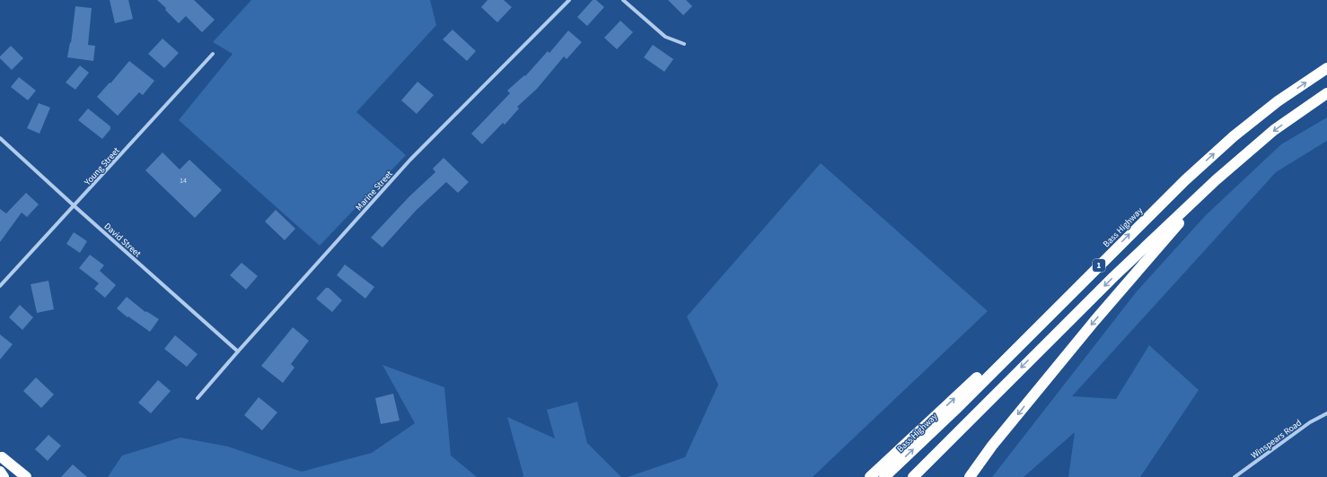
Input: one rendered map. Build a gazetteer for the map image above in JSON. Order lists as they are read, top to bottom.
{
  "streets": {
    "highway": ["Bass Highway", "1"],
    "street": [
      "Young Street",
      "Marine Street",
      "David Street",
      "Winspears Road"
    ]
  },
  "crossings": [
    ["Young Street", "David Street"],
    ["Marine Street", "David Street"]
  ],
  "house_numbers": ["14"]
}
